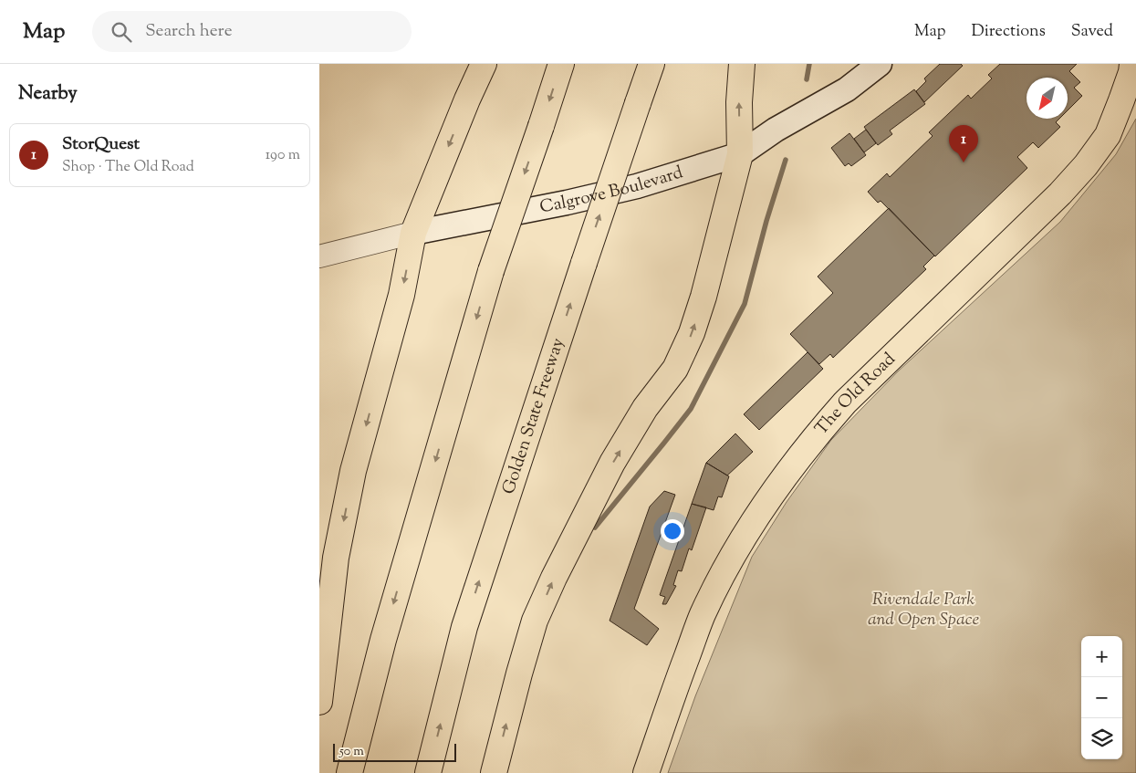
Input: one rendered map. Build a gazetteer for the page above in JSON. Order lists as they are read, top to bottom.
{
  "streets": {
    "main road": ["Calgrove Boulevard", "The Old Road", "Golden State Freeway"]
  },
  "parks": ["Rivendale Park and Open Space"],
  "scale_bar": "50 m",
  "north": "bottom left",
  "page": {
    "header": "Map",
    "search": "Search here",
    "nav": ["Map", "Directions", "Saved"],
    "heading": "Nearby",
    "list": [
      {
        "mark": "1",
        "name": "StorQuest",
        "note": "Shop · The Old Road",
        "value": "190 m"
      }
    ],
    "pins": "1",
    "map_buttons": ["+", "−"],
    "scale": "50 m"
  }
}
